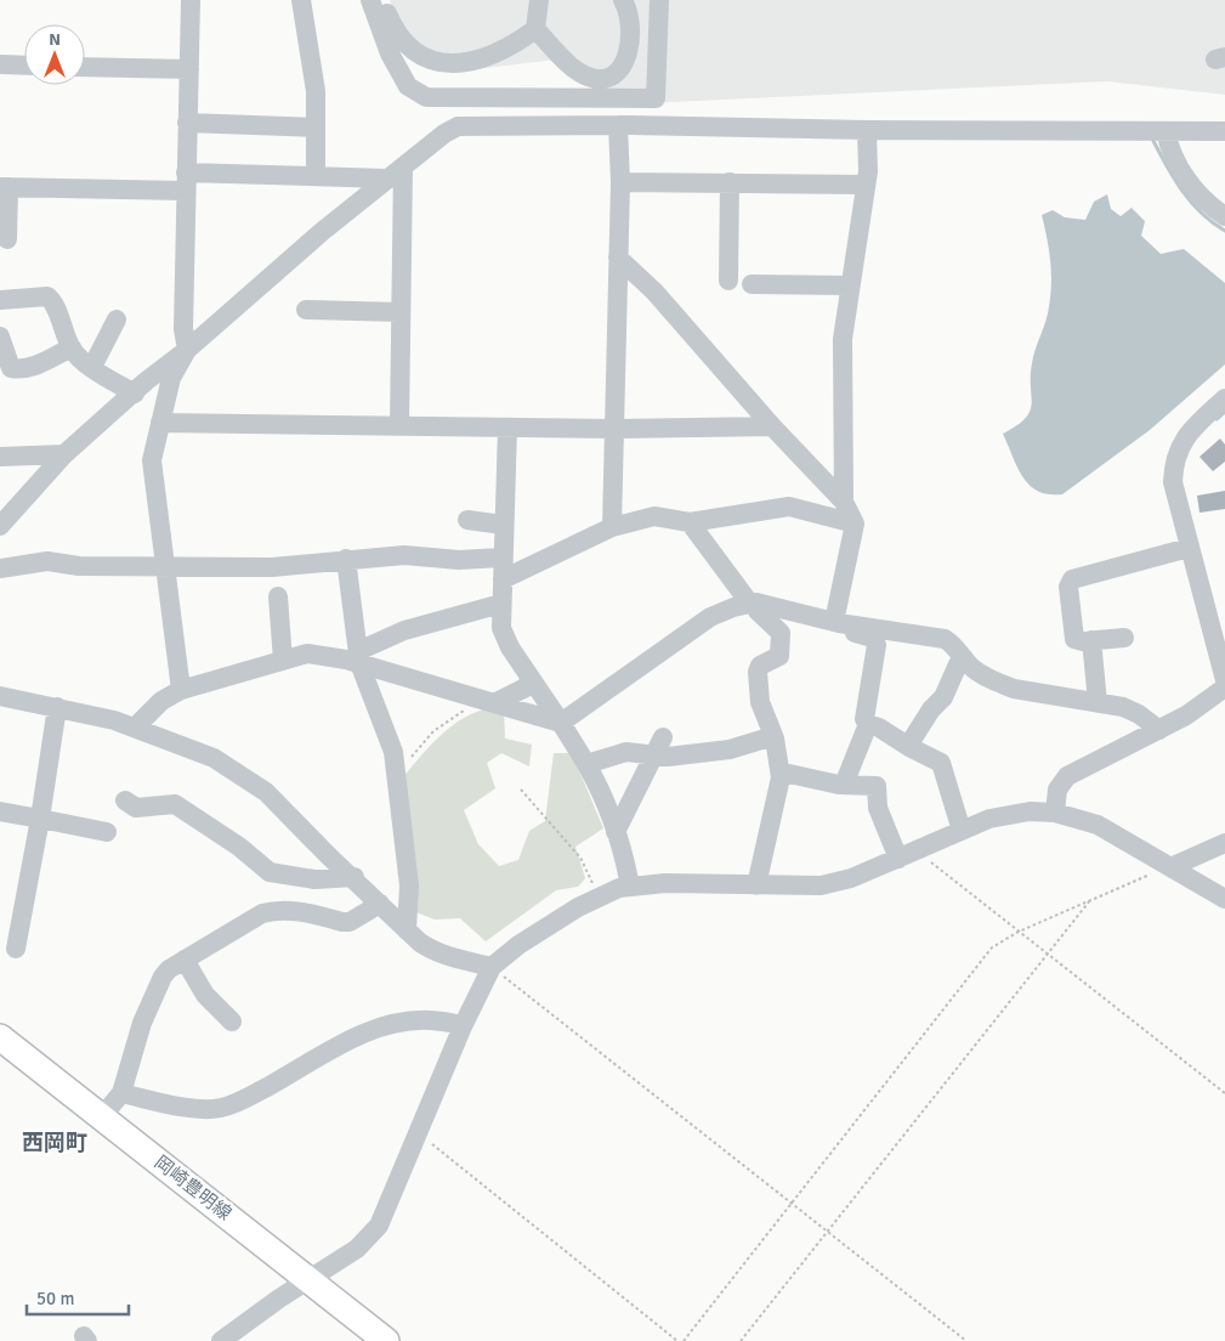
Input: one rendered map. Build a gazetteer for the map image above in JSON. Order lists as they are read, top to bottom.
{
  "streets": {
    "main road": ["岡崎豊明線"]
  },
  "districts": ["西岡町"],
  "scale_bar": "50 m",
  "north": "top"
}
